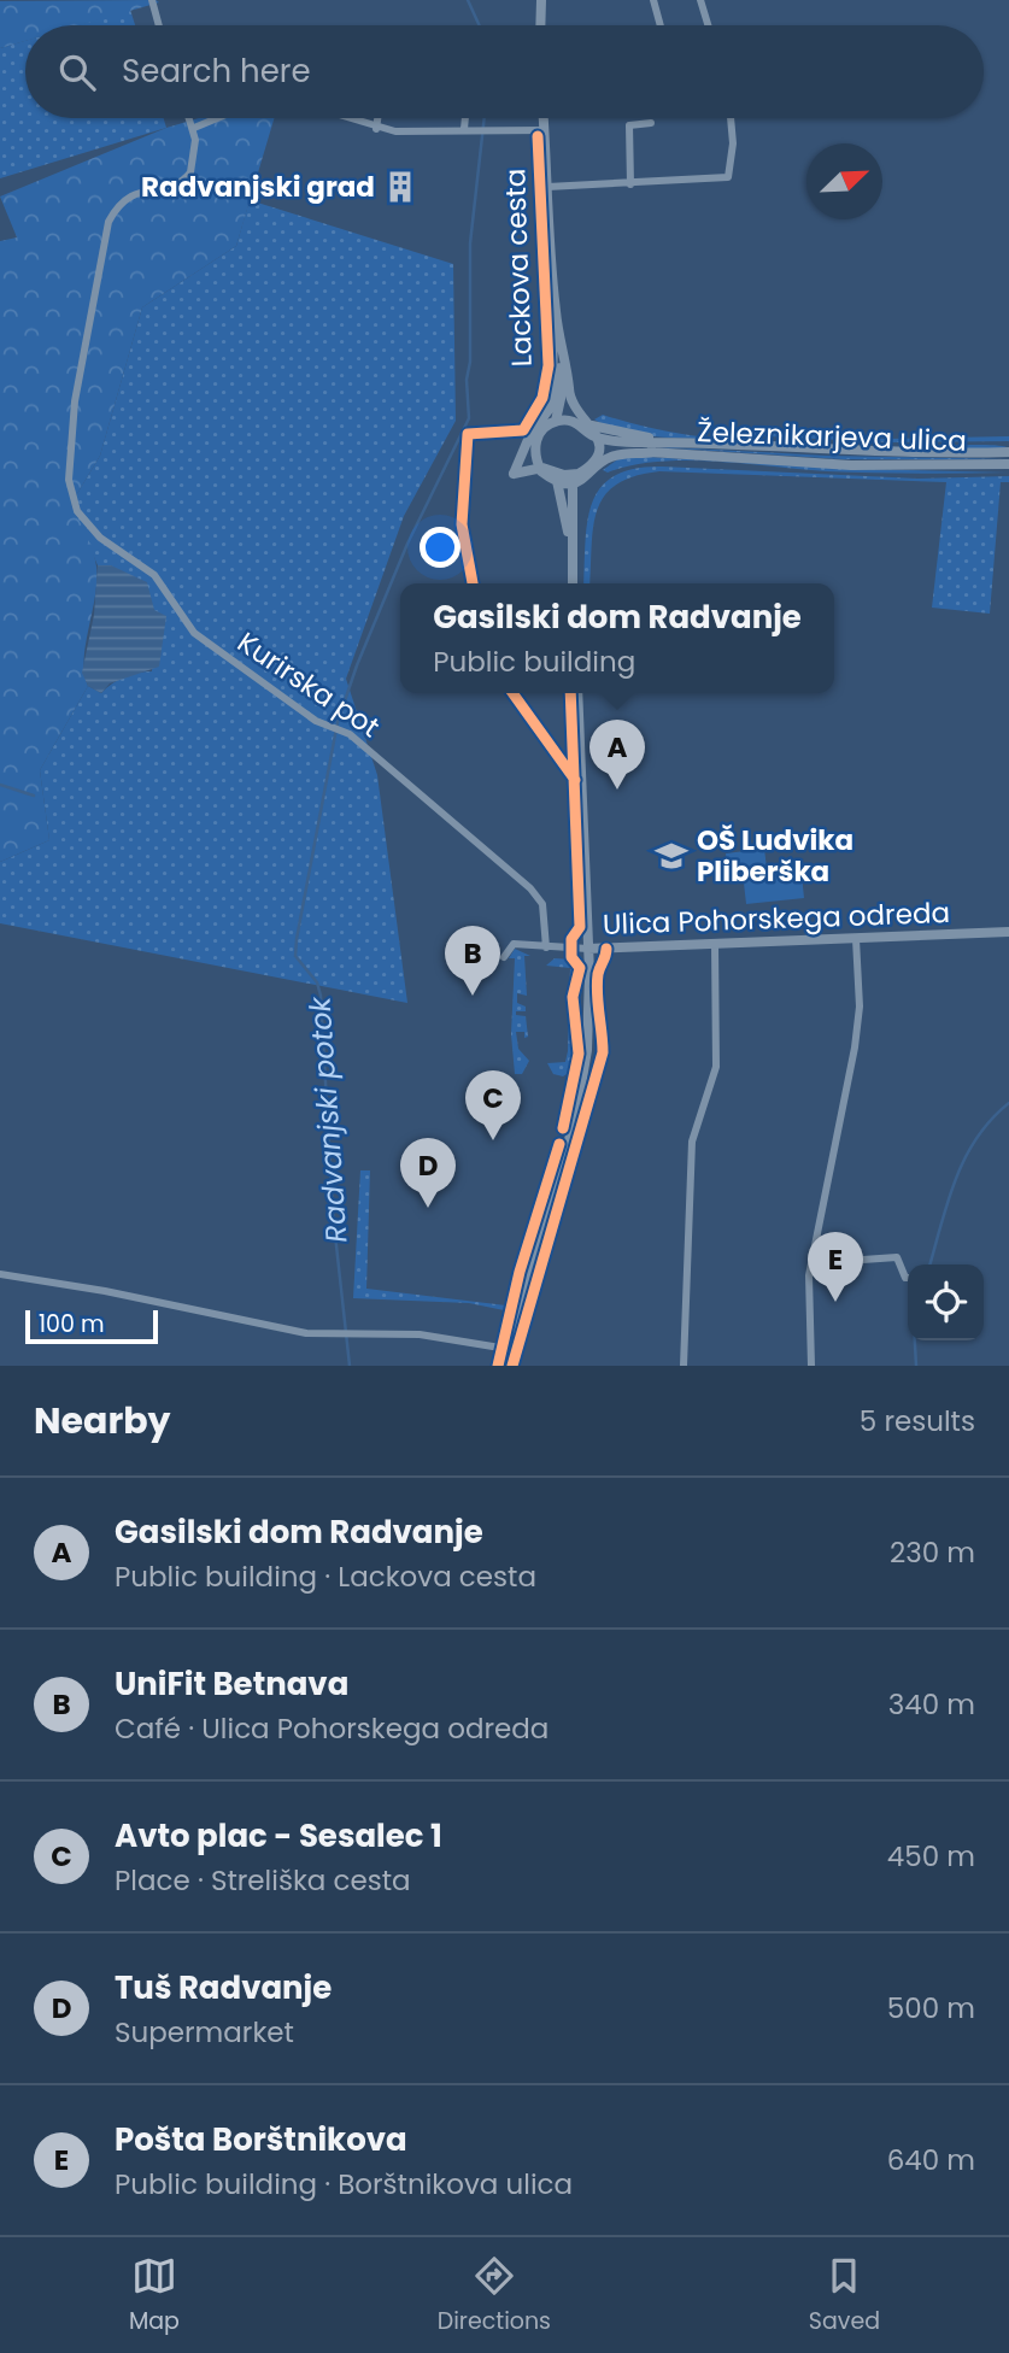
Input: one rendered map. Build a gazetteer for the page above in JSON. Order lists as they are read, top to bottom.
{
  "streets": {
    "street": [
      "Lackova cesta",
      "Železnikarjeva ulica",
      "Kurirska pot",
      "Ulica Pohorskega odreda"
    ]
  },
  "crossings": [
    ["Lackova cesta", "Kurirska pot"],
    ["Kurirska pot", "Ulica Pohorskega odreda"]
  ],
  "water": ["Radvanjski potok"],
  "places": {
    "building": ["Radvanjski grad"],
    "school or university": ["OŠ Ludvika Pliberška"]
  },
  "scale_bar": "100 m",
  "north": "top right",
  "page": {
    "search": "Search here",
    "popup": ["Gasilski dom Radvanje", "Public building"],
    "pins": [
      "A",
      "B",
      "C",
      "D",
      "E"
    ],
    "scale": "100 m",
    "heading": ["Nearby", "5 results"],
    "list": [
      {
        "mark": "A",
        "name": "Gasilski dom Radvanje",
        "note": "Public building · Lackova cesta",
        "value": "230 m"
      },
      {
        "mark": "B",
        "name": "UniFit Betnava",
        "note": "Café · Ulica Pohorskega odreda",
        "value": "340 m"
      },
      {
        "mark": "C",
        "name": "Avto plac - Sesalec 1",
        "note": "Place · Streliška cesta",
        "value": "450 m"
      },
      {
        "mark": "D",
        "name": "Tuš Radvanje",
        "note": "Supermarket",
        "value": "500 m"
      },
      {
        "mark": "E",
        "name": "Pošta Borštnikova",
        "note": "Public building · Borštnikova ulica",
        "value": "640 m"
      }
    ],
    "nav": ["Map", "Directions", "Saved"]
  }
}
